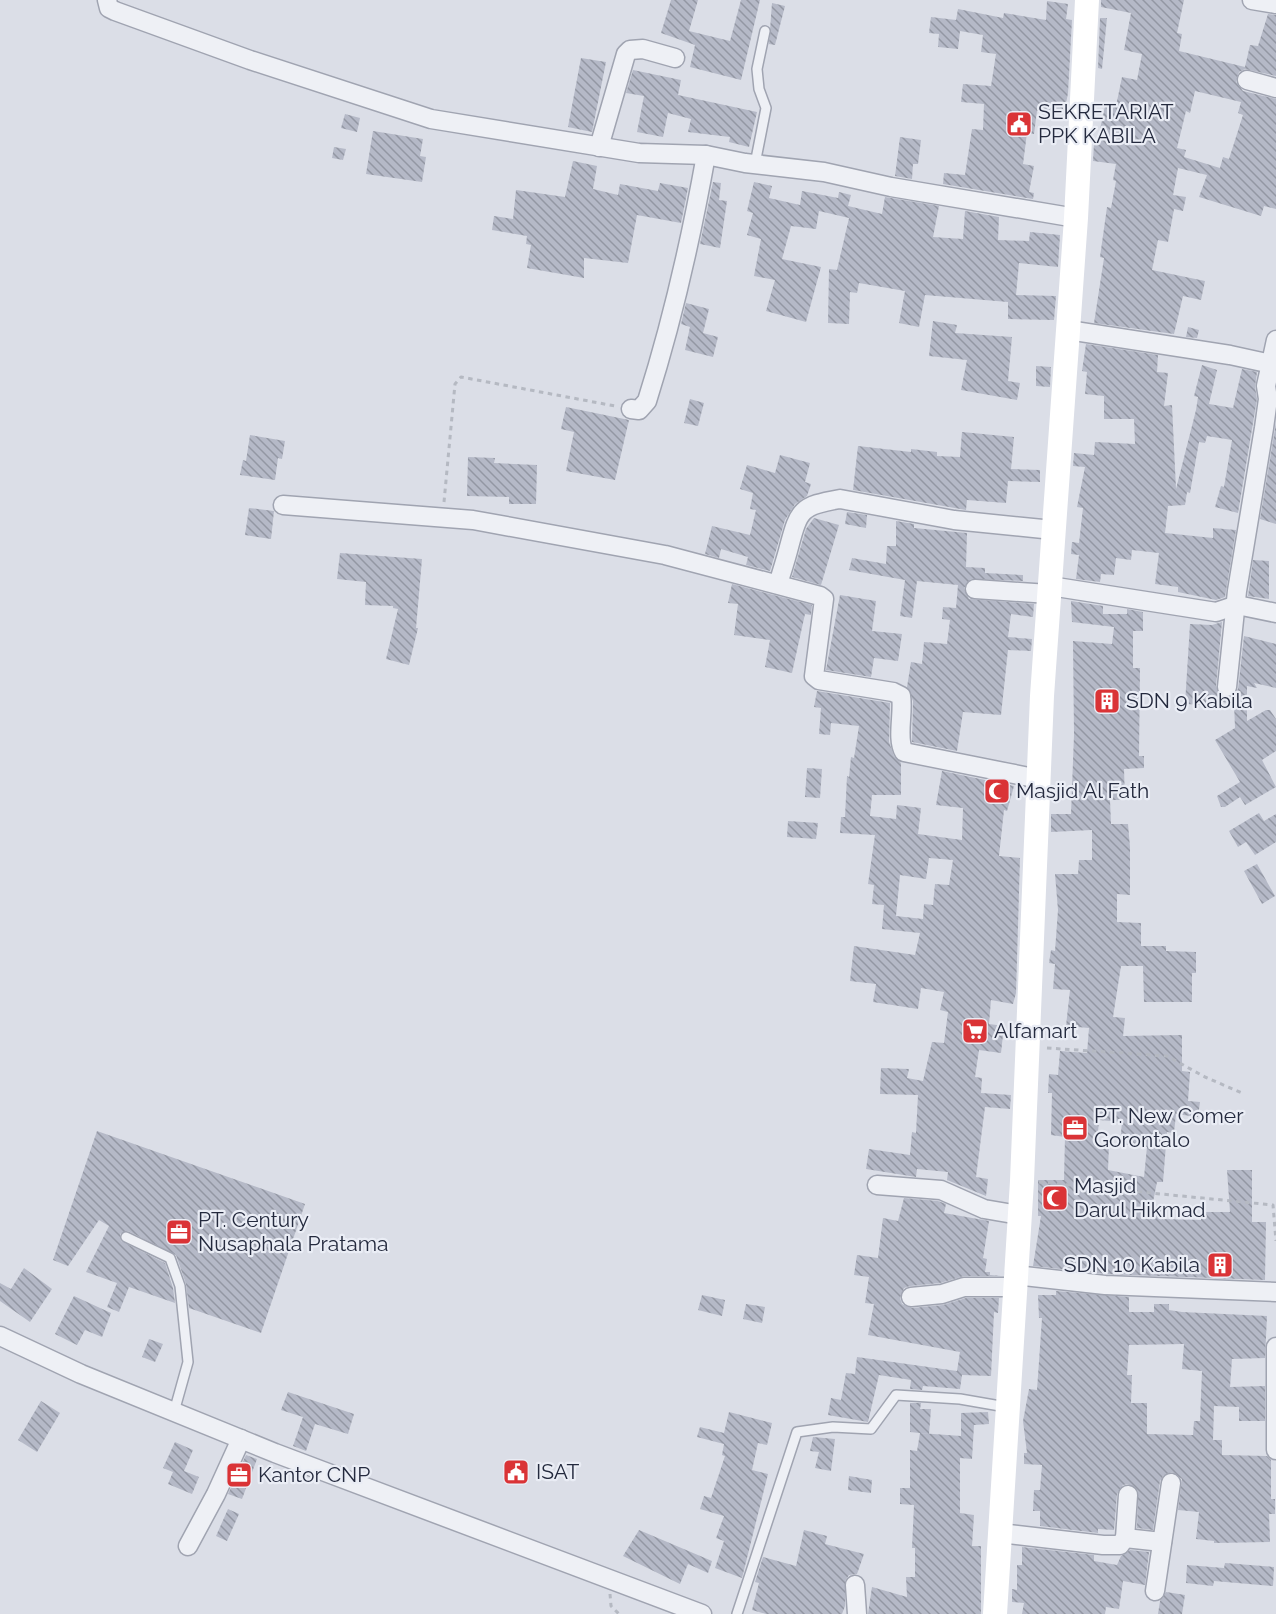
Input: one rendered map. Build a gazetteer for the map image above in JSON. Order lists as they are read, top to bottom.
{
  "places": {
    "public building": ["SEKRETARIAT PPK KABILA", "ISAT"],
    "building": ["SDN 9 Kabila", "SDN 10 Kabila"],
    "mosque": ["Masjid Al Fath", "Masjid Darul Hikmad"],
    "supermarket": ["Alfamart"],
    "office": ["PT. New Comer Gorontalo", "PT. Century Nusaphala Pratama", "Kantor CNP"]
  }
}
